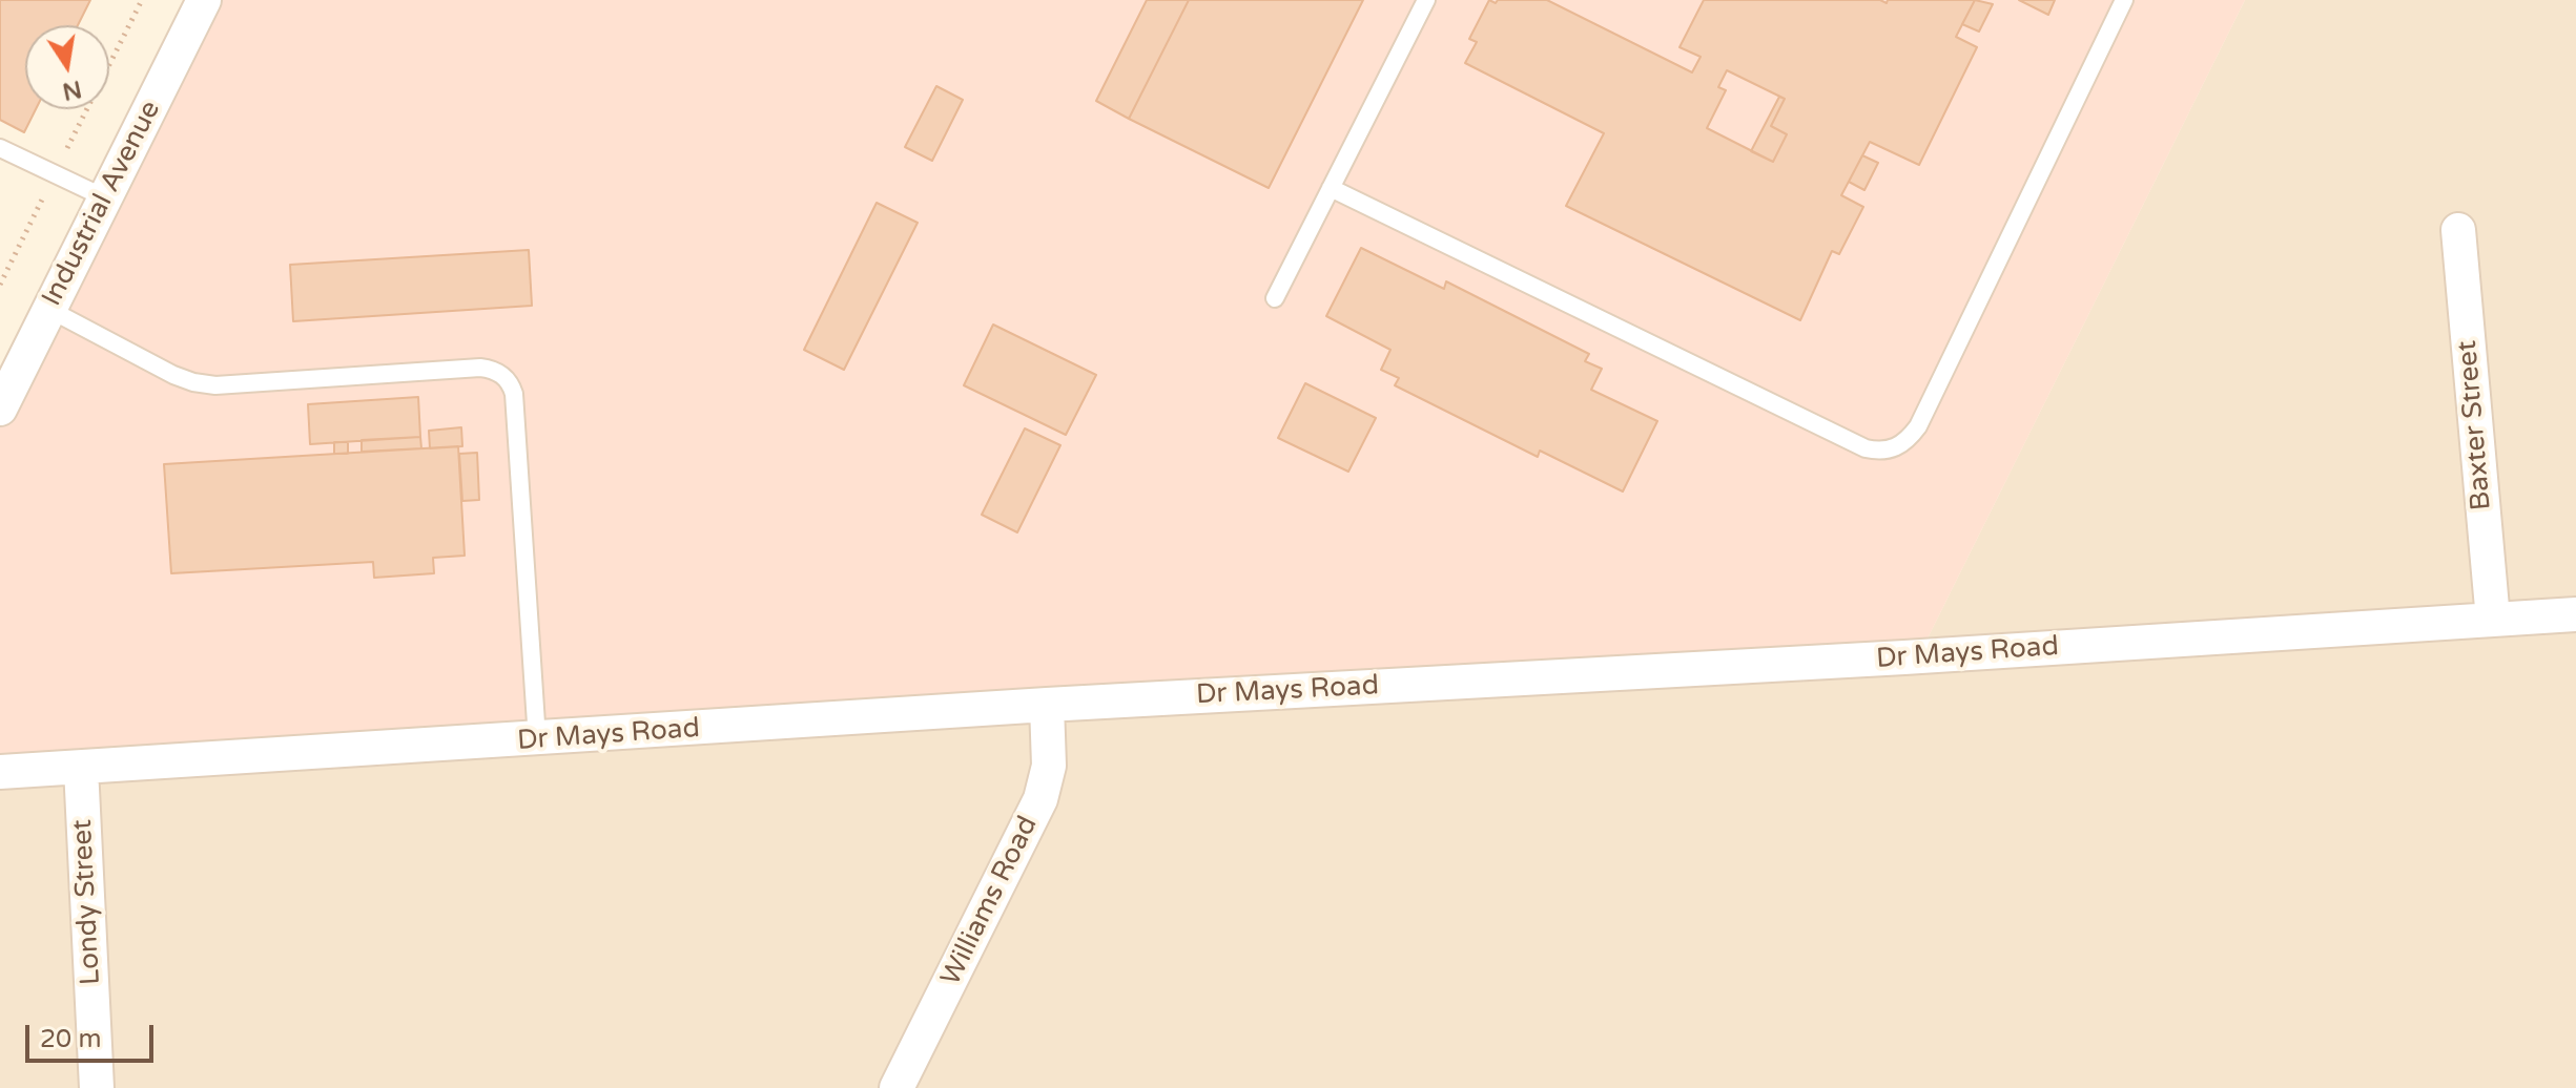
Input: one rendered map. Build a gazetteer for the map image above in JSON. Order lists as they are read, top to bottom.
{
  "streets": {
    "street": [
      "Industrial Avenue",
      "Baxter Street",
      "Dr Mays Road",
      "Williams Road",
      "Londy Street"
    ]
  },
  "crossings": [
    ["Baxter Street", "Dr Mays Road"],
    ["Dr Mays Road", "Williams Road"],
    ["Dr Mays Road", "Londy Street"]
  ],
  "scale_bar": "20 m",
  "north": "bottom"
}
